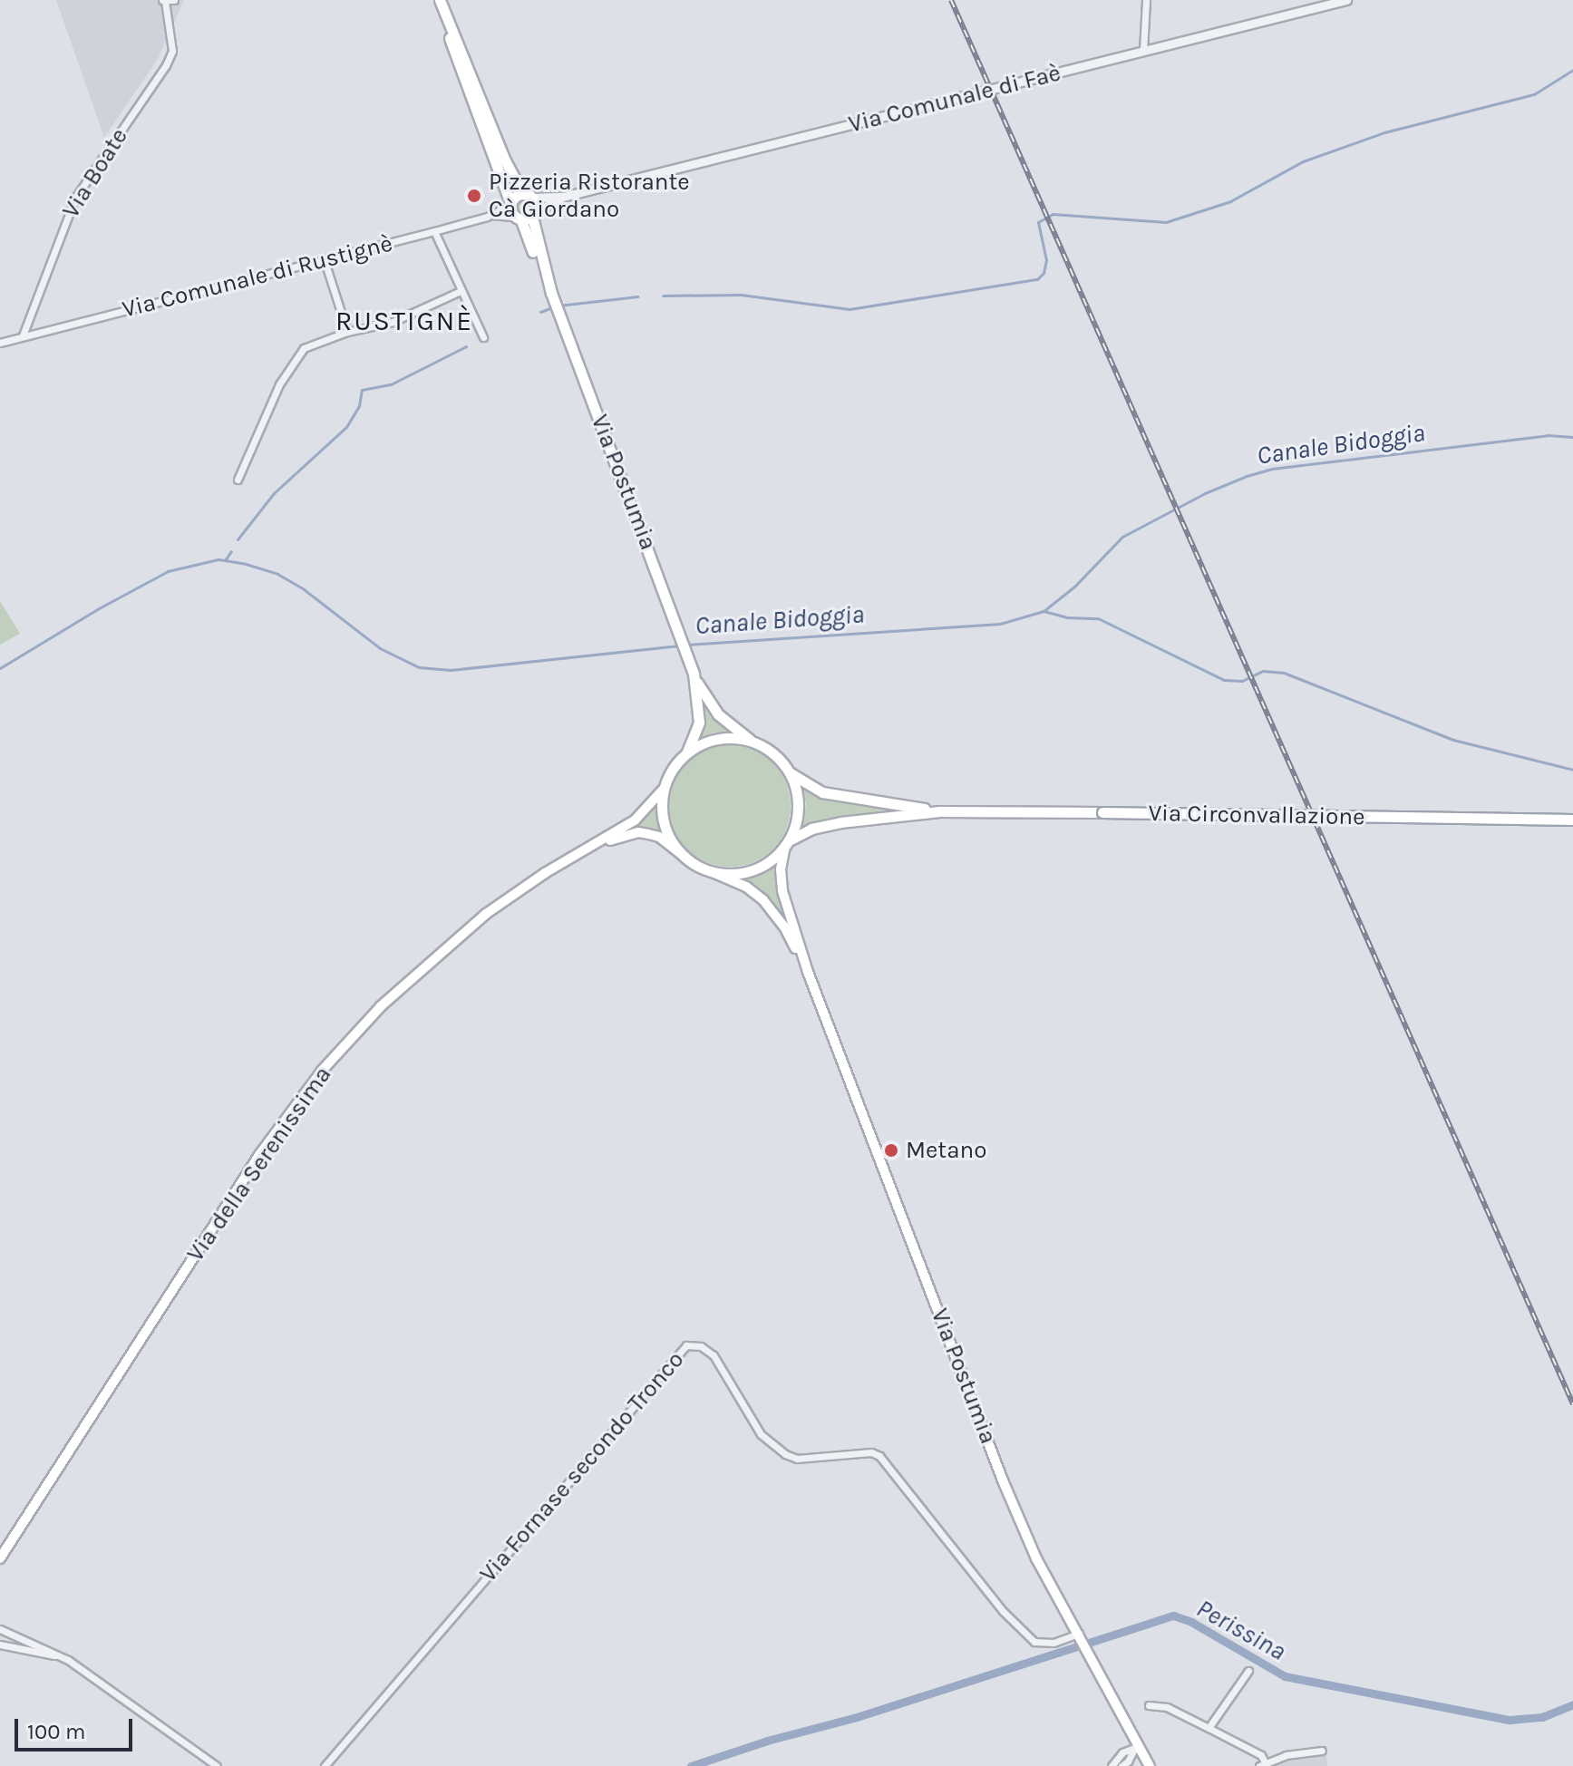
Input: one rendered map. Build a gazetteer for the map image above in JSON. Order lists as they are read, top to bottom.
{
  "streets": {
    "main road": ["Via Postumia", "Via Circonvallazione", "Via della Serenissima"],
    "street": [
      "Via Comunale di Faè",
      "Via Boate",
      "Via Comunale di Rustignè",
      "Via Fornase secondo Tronco"
    ]
  },
  "crossings": [
    ["Via Comunale di Faè", "Via Comunale di Rustignè"],
    ["Via Comunale di Faè", "Via Postumia"],
    ["Via Boate", "Via Comunale di Rustignè"],
    ["Via Comunale di Rustignè", "Via Postumia"],
    ["Via Postumia", "Via Circonvallazione"],
    ["Via Postumia", "Via Fornase secondo Tronco"]
  ],
  "districts": ["RUSTIGNÈ"],
  "water": ["Canale Bidoggia", "Perissina"],
  "places": ["Pizzeria Ristorante Cà Giordano", "Metano"],
  "scale_bar": "100 m"
}
